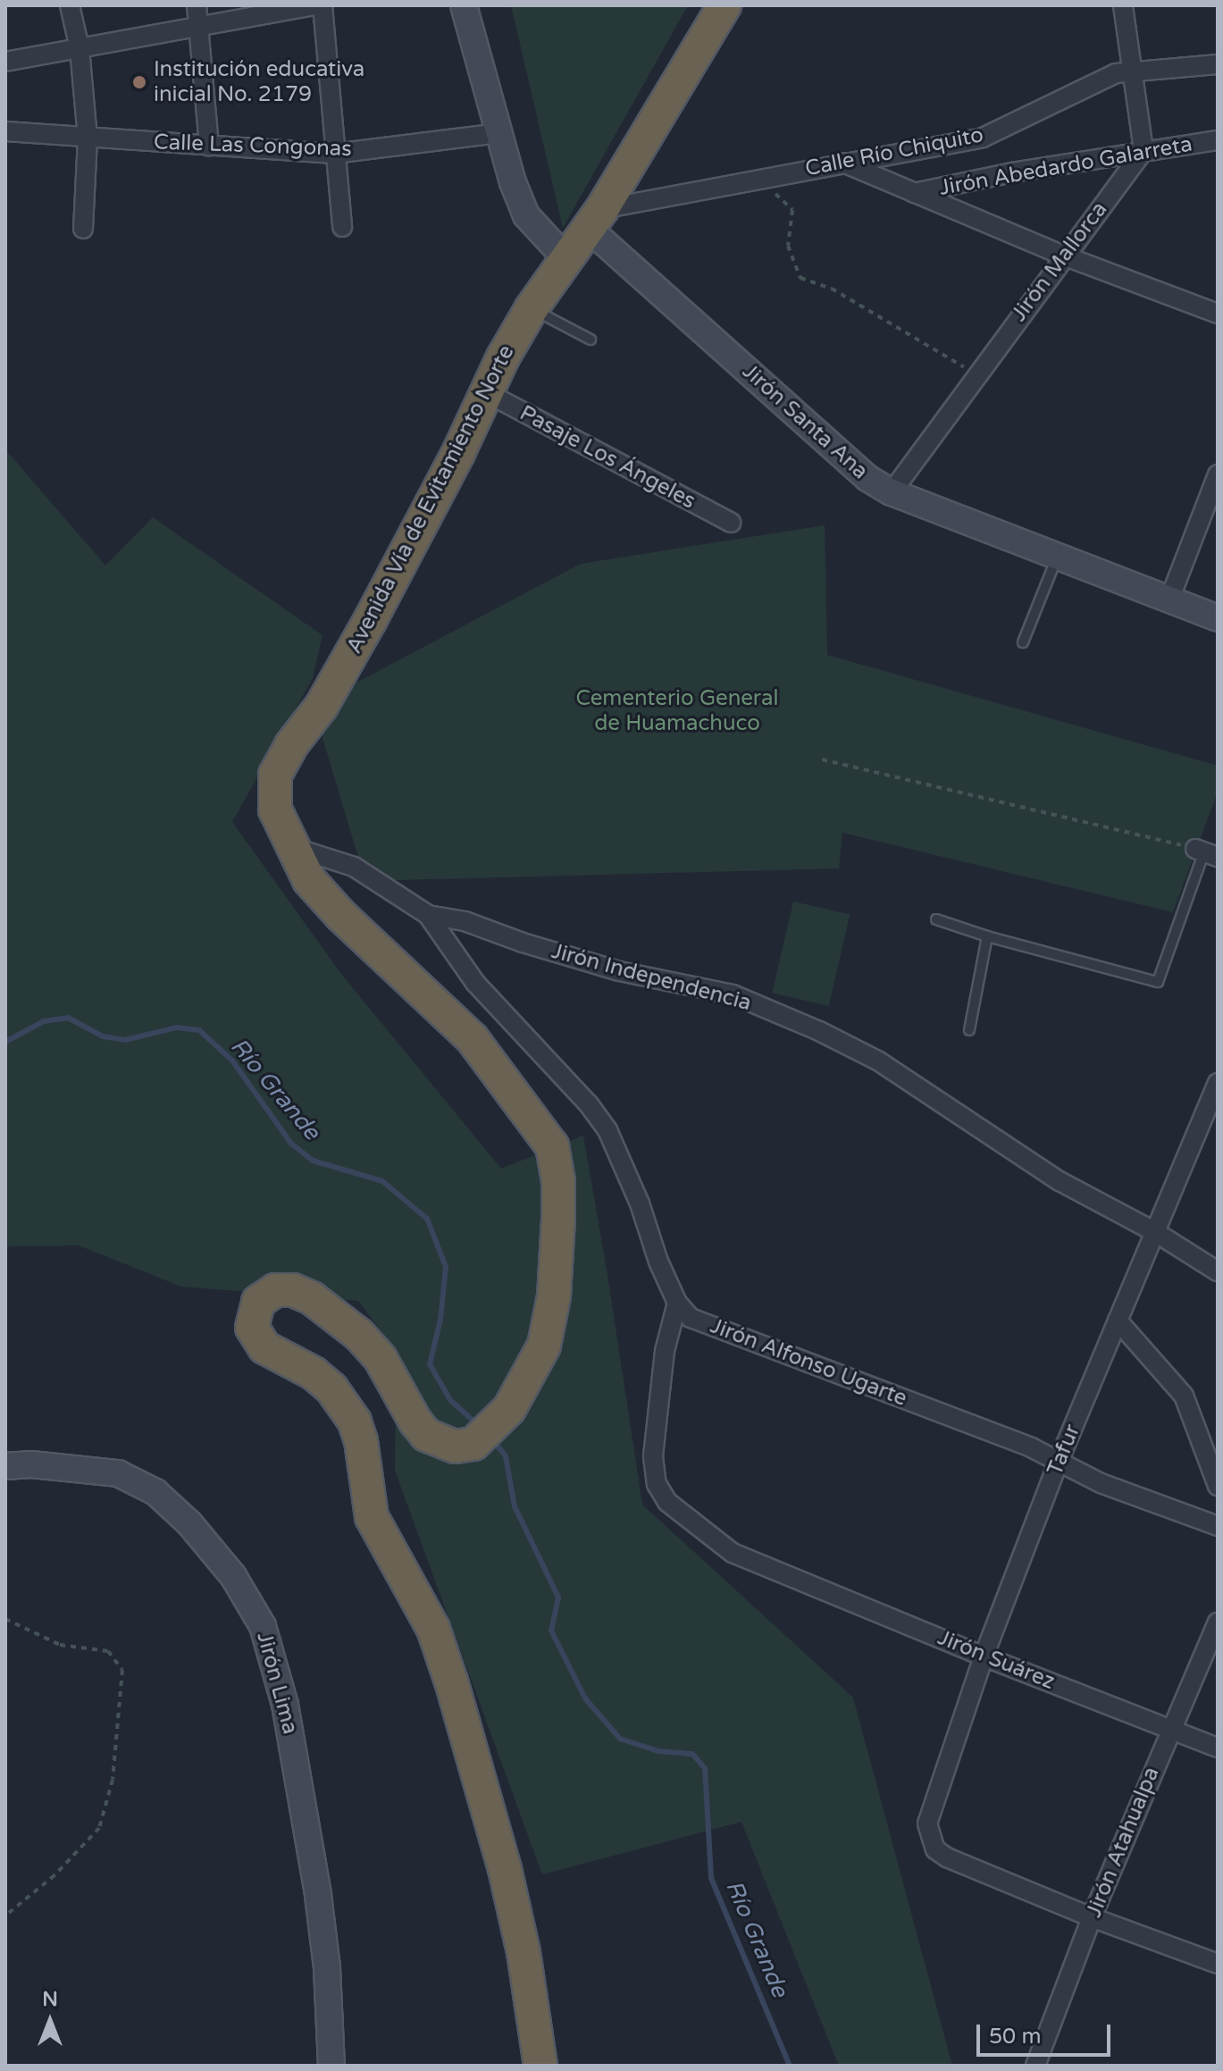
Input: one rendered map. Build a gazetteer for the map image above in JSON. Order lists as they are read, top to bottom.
{
  "streets": {
    "highway": ["Avenida Vía de Evitamiento Norte"],
    "street": [
      "Calle Las Congonas",
      "Calle Río Chiquito",
      "Jirón Abedardo Galarreta",
      "Jirón Mallorca",
      "Jirón Santa Ana",
      "Pasaje Los Ángeles",
      "Jirón Independencia",
      "Jirón Alfonso Ugarte",
      "Tafur",
      "Jirón Suárez",
      "Jirón Lima",
      "Jirón Atahualpa"
    ]
  },
  "crossings": [
    ["Calle Río Chiquito", "Jirón Santa Ana"],
    ["Calle Río Chiquito", "Avenida Vía de Evitamiento Norte"],
    ["Jirón Abedardo Galarreta", "Jirón Mallorca"],
    ["Jirón Mallorca", "Jirón Santa Ana"],
    ["Jirón Santa Ana", "Avenida Vía de Evitamiento Norte"],
    ["Pasaje Los Ángeles", "Avenida Vía de Evitamiento Norte"],
    ["Avenida Vía de Evitamiento Norte", "Jirón Independencia"],
    ["Jirón Independencia", "Tafur"],
    ["Jirón Alfonso Ugarte", "Tafur"],
    ["Jirón Alfonso Ugarte", "Jirón Suárez"],
    ["Tafur", "Jirón Suárez"],
    ["Tafur", "Jirón Atahualpa"],
    ["Jirón Suárez", "Jirón Atahualpa"]
  ],
  "water": ["Río Grande"],
  "parks": ["Cementerio General de Huamachuco"],
  "places": ["Institución educativa inicial No. 2179"],
  "scale_bar": "50 m",
  "north": "top"
}
